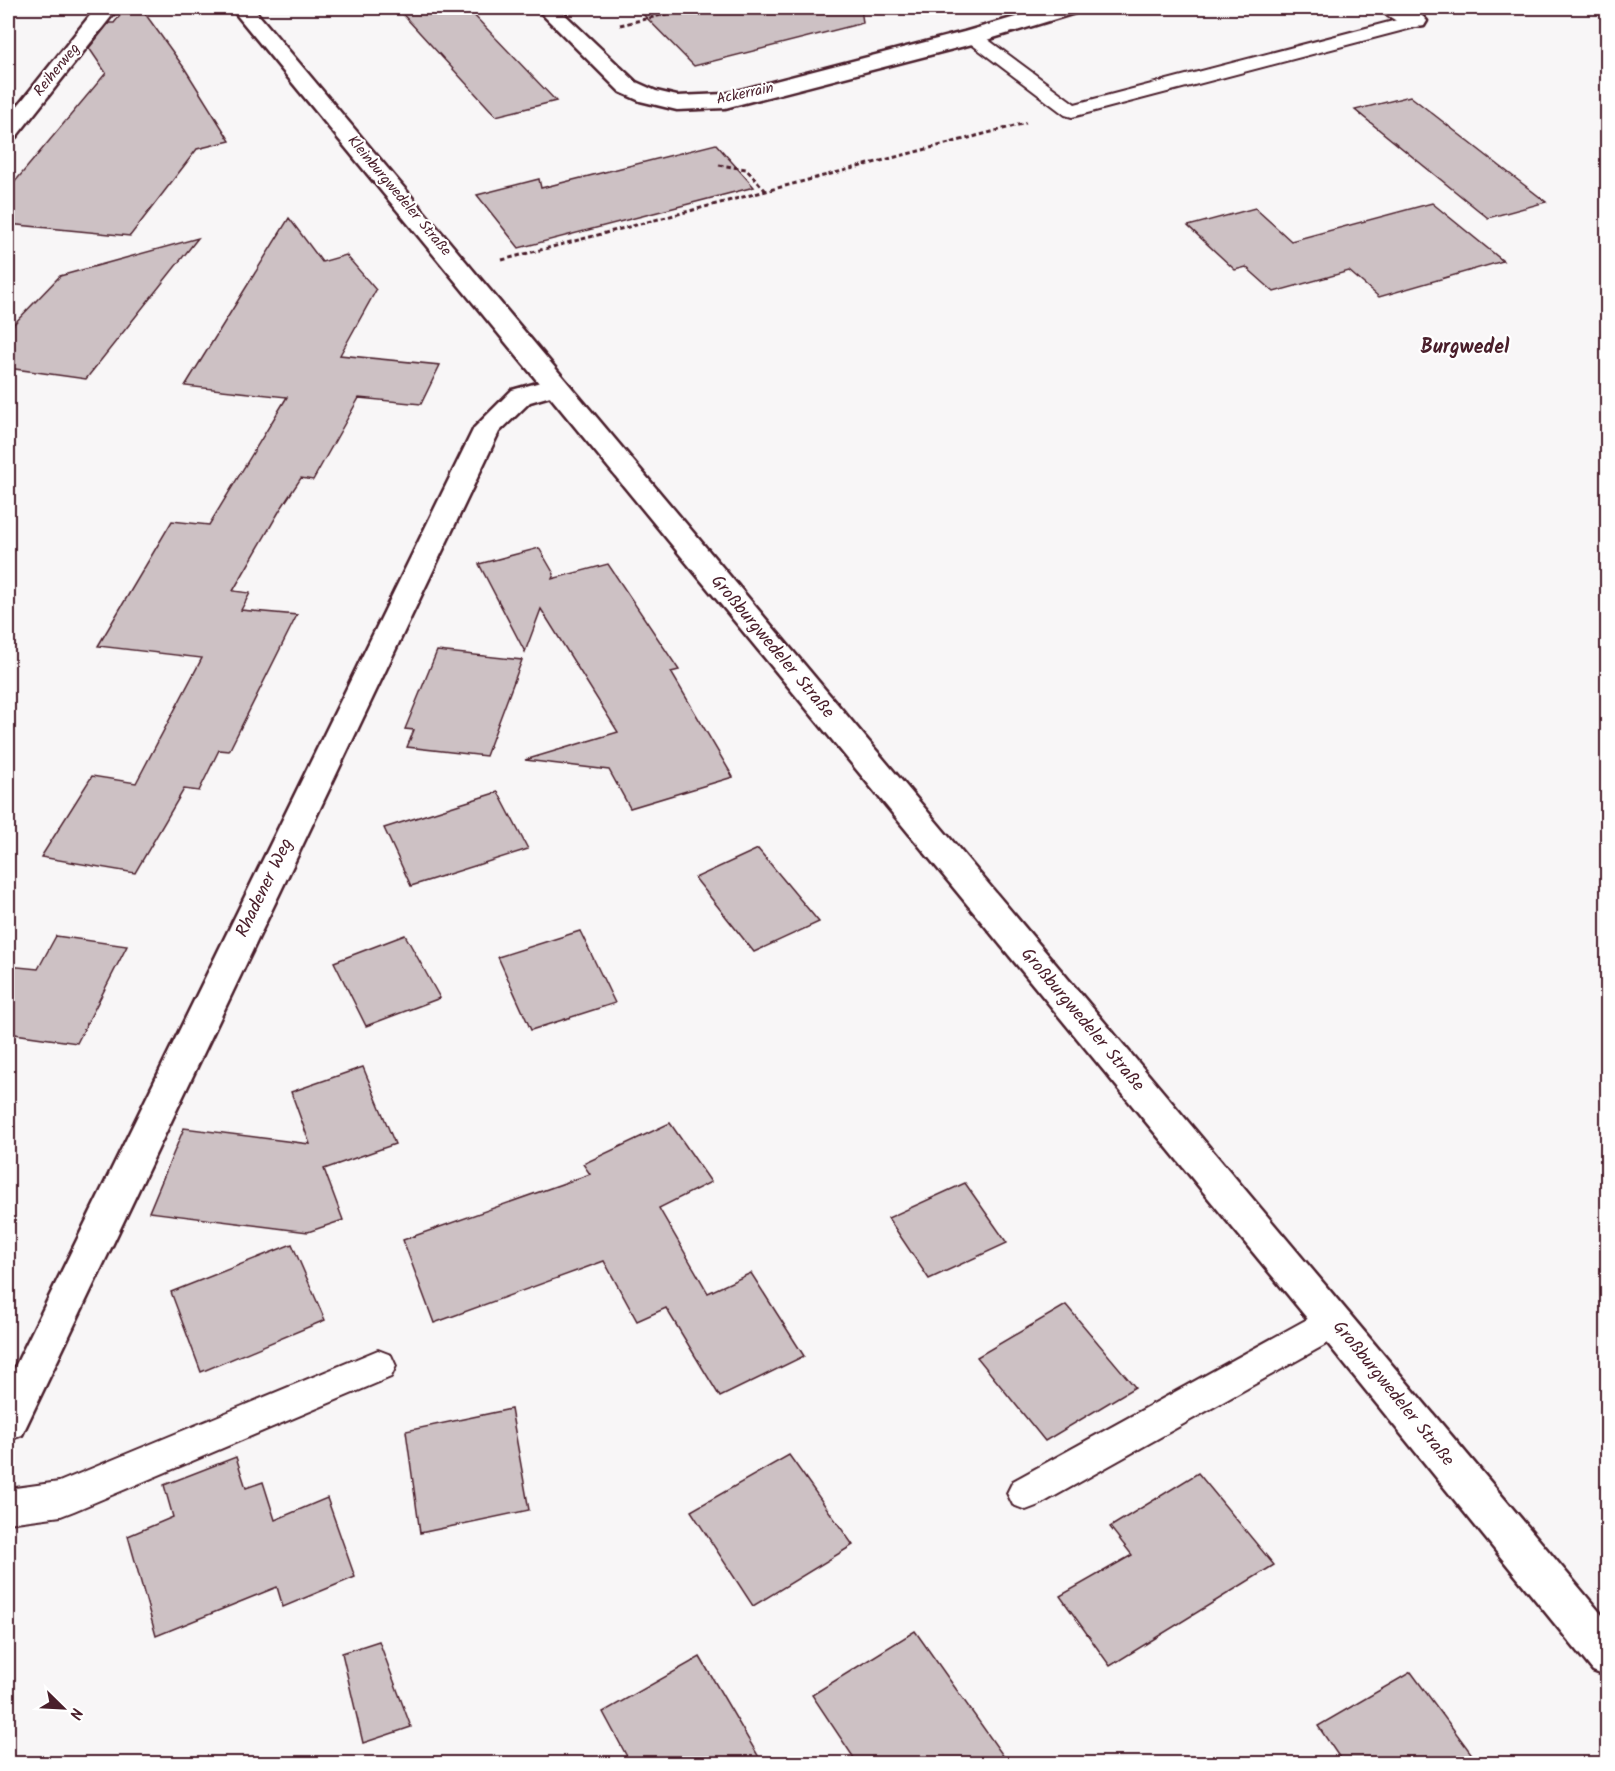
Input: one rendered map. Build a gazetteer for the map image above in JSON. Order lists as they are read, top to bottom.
{
  "streets": {
    "street": [
      "Reiherweg",
      "Ackerrain",
      "Kleinburgwedeler Straße",
      "Großburgwedeler Straße",
      "Rhadener Weg"
    ]
  },
  "crossings": [
    ["Kleinburgwedeler Straße", "Großburgwedeler Straße"],
    ["Kleinburgwedeler Straße", "Rhadener Weg"],
    ["Großburgwedeler Straße", "Rhadener Weg"]
  ],
  "districts": ["Burgwedel"],
  "north": "bottom right"
}
